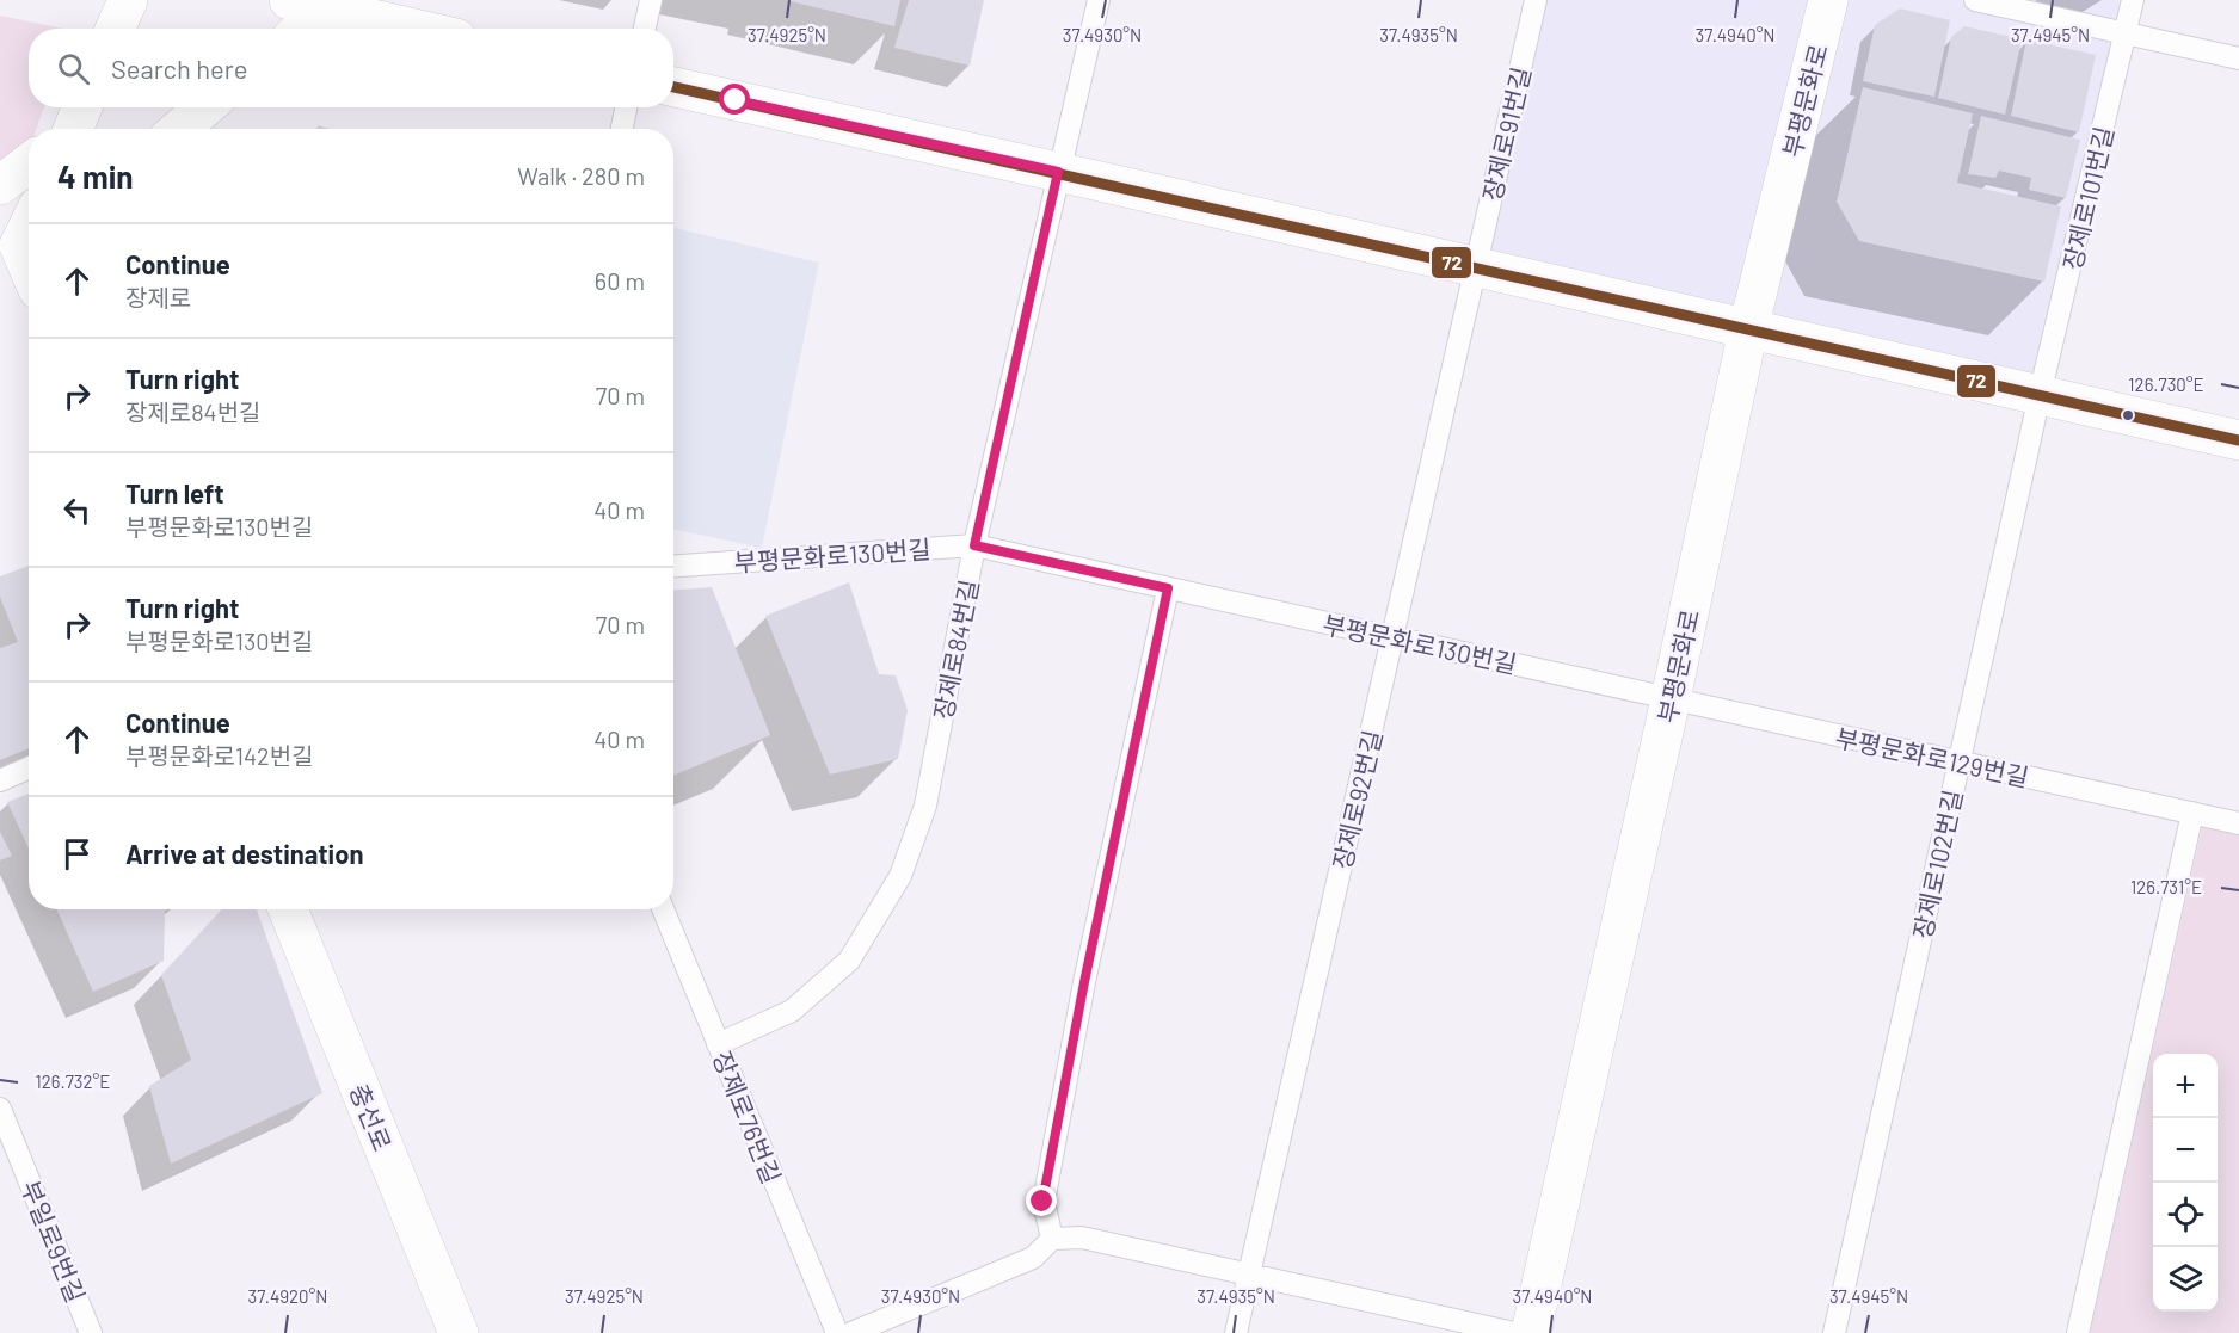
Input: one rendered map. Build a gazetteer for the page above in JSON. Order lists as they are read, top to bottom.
{
  "streets": {
    "street": ["부평문화로", "충선로"],
    "lane": [
      "장제로91번길",
      "장제로101번길",
      "부평문화로130번길",
      "장제로84번길",
      "부평문화로129번길",
      "장제로92번길",
      "장제로102번길",
      "장제로76번길",
      "부일로9번길"
    ]
  },
  "crossings": [
    ["부평문화로", "부평문화로130번길"],
    ["부평문화로", "부평문화로129번길"],
    ["장제로91번길", "장제로92번길"],
    ["장제로101번길", "장제로102번길"],
    ["부평문화로130번길", "장제로84번길"],
    ["부평문화로130번길", "부평문화로129번길"],
    ["부평문화로130번길", "장제로92번길"],
    ["장제로84번길", "장제로76번길"],
    ["부평문화로129번길", "장제로102번길"]
  ],
  "lines": ["transit line 72"],
  "page": {
    "search": "Search here",
    "heading": ["4 min", "Walk · 280 m"],
    "list": [
      ["Continue", "장제로", "60 m"],
      ["Turn right", "장제로84번길", "70 m"],
      ["Turn left", "부평문화로130번길", "40 m"],
      ["Turn right", "부평문화로130번길", "70 m"],
      ["Continue", "부평문화로142번길", "40 m"],
      "Arrive at destination"
    ],
    "map_buttons": ["+", "−"]
  },
  "coordinates": [
    "37.4925°N",
    "37.4930°N",
    "37.4935°N",
    "37.4940°N",
    "37.4945°N",
    "126.730°E",
    "126.731°E",
    "126.732°E",
    "37.4920°N"
  ]
}
